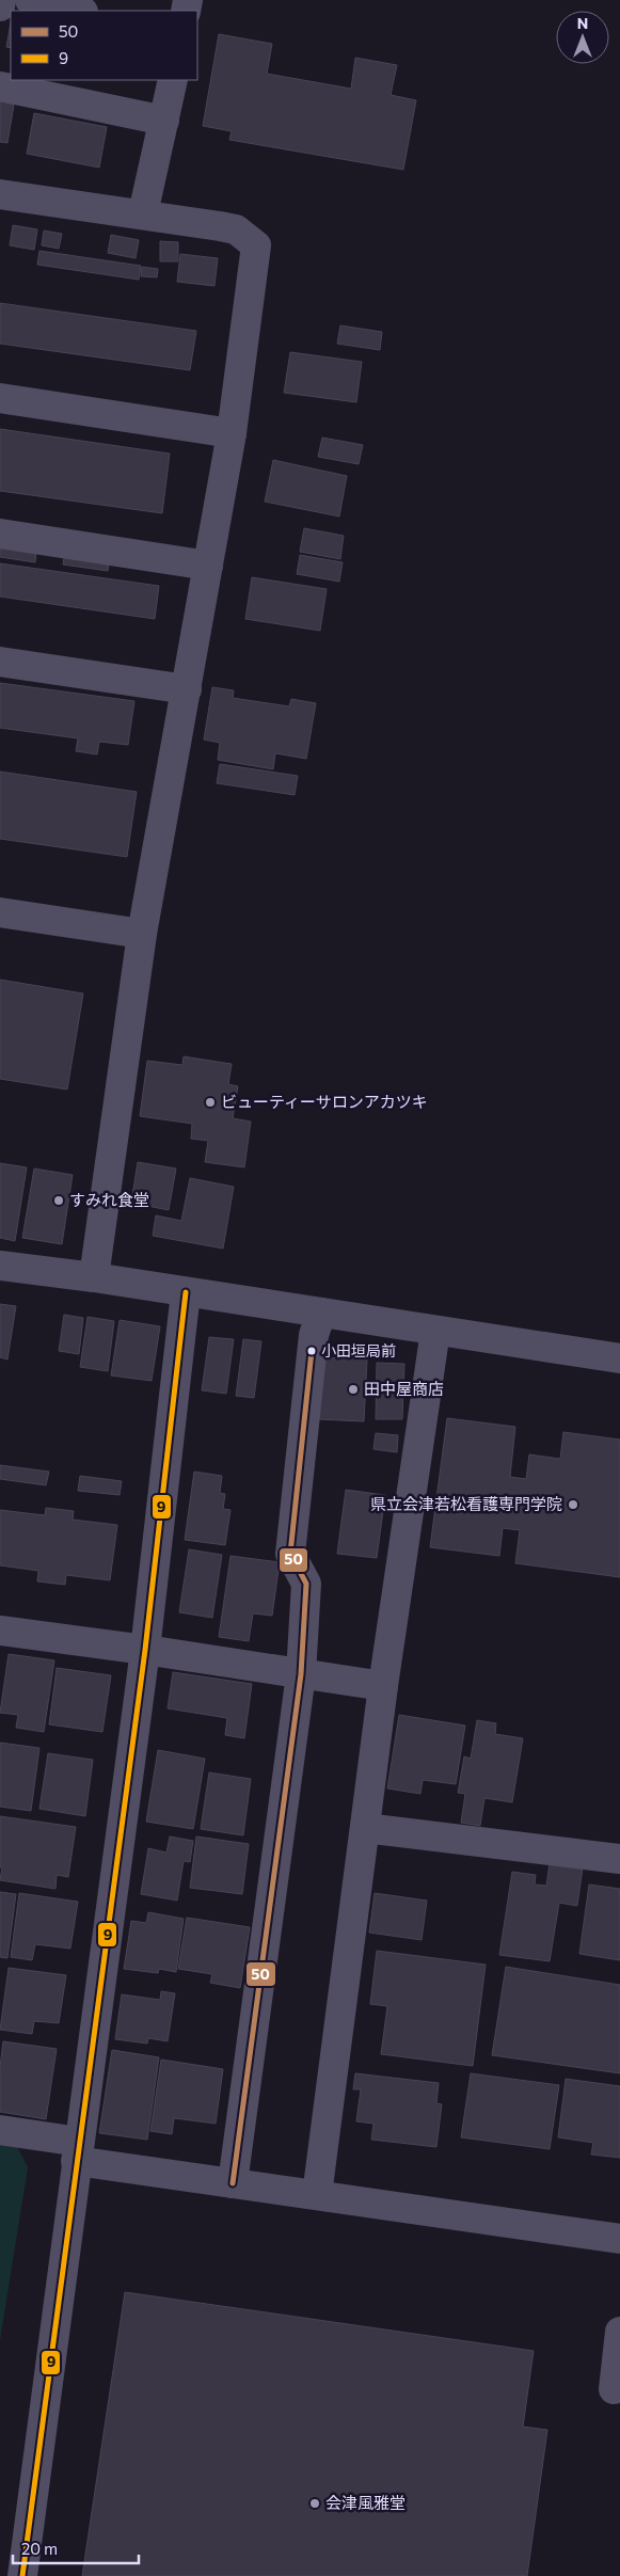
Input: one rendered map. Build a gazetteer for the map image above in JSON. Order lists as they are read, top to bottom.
{
  "places": [
    "ビューティーサロンアカツキ",
    "すみれ食堂",
    "小田垣局前",
    "田中屋商店",
    "県立会津若松看護専門学院",
    "会津風雅堂"
  ],
  "lines": ["transit line 9", "transit line 50"],
  "legend": ["50", "9"],
  "scale_bar": "20 m",
  "north": "top"
}
